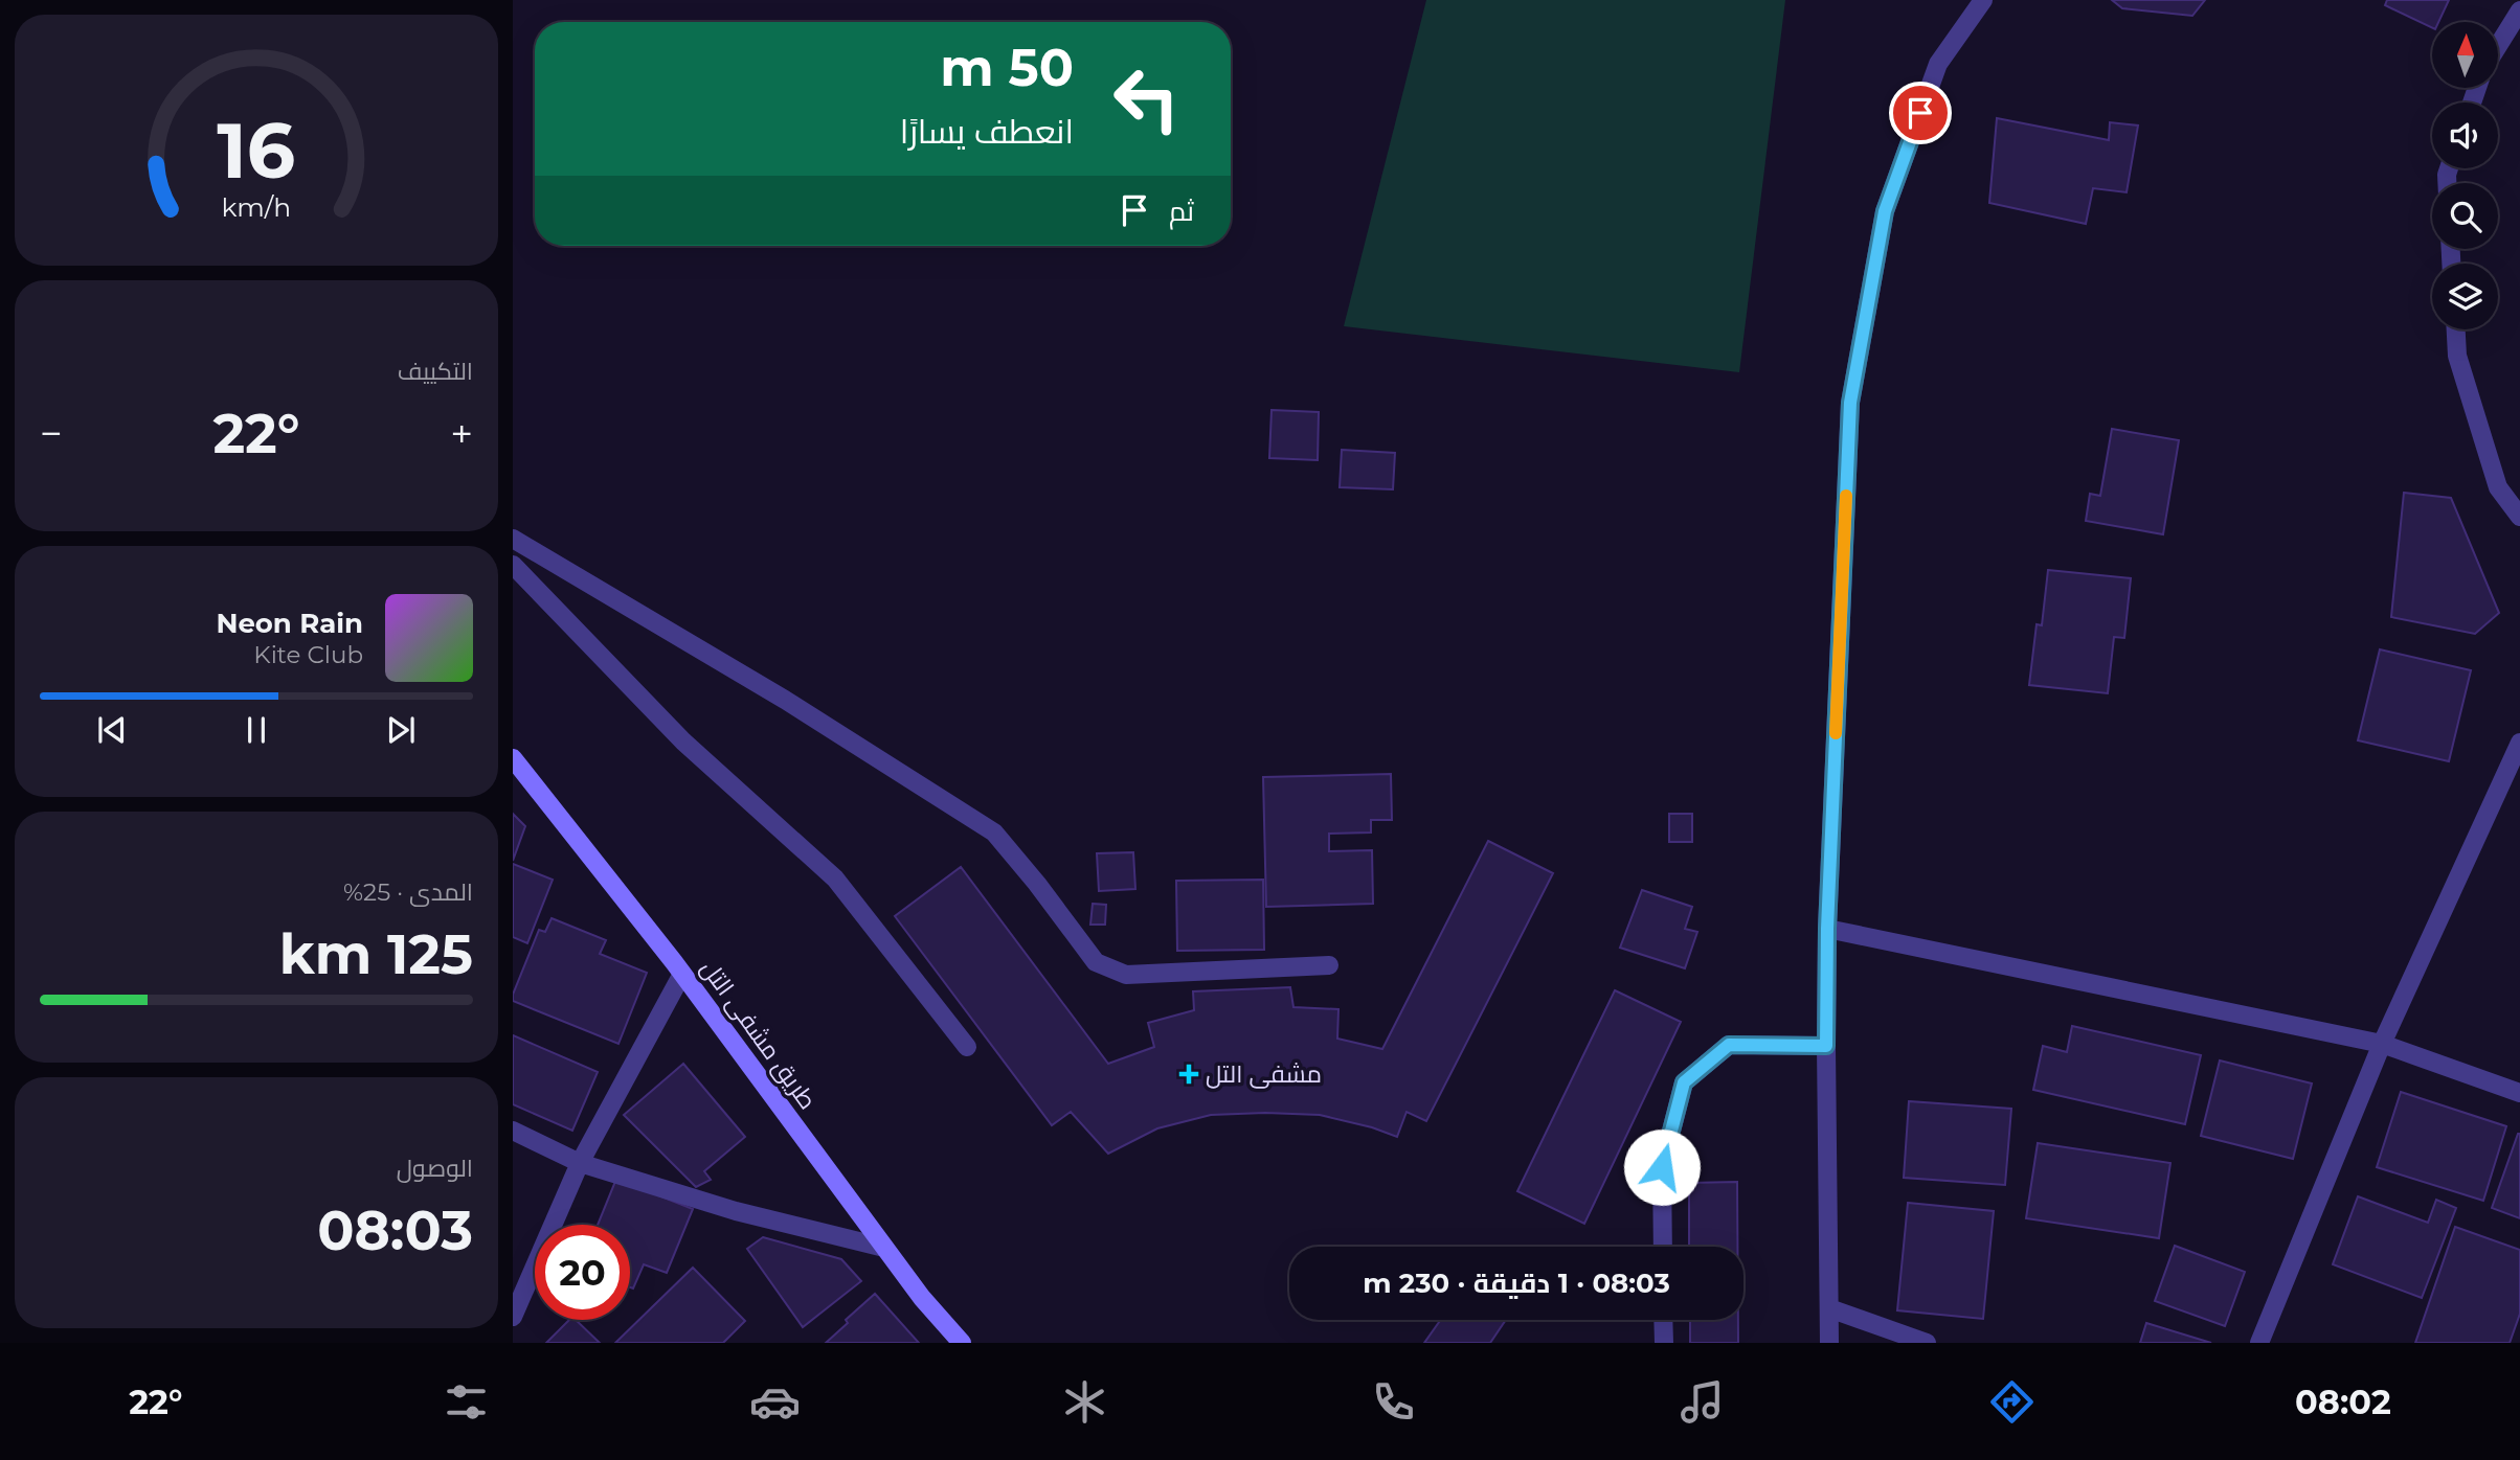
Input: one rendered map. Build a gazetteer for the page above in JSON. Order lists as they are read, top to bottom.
{
  "streets": {
    "street": ["طريق مشفى التل"]
  },
  "places": {
    "health": ["مشفى التل"]
  },
  "north": "top",
  "page": {
    "turn": ["50 m", "انعطف يسارًا"],
    "then": "ثم",
    "tile": [
      "التكييف",
      ["المدى · 25%", "125 km"],
      ["الوصول", "08:03"]
    ],
    "heat": ["−", "22°", "+"],
    "song": ["Neon Rain", "Kite Club"],
    "limit": "20",
    "trip": "08:03 · 1 دقيقة · 230 m",
    "tabs": ["08:02", "22°"],
    "gauge": ["16", "km/h"]
  }
}
